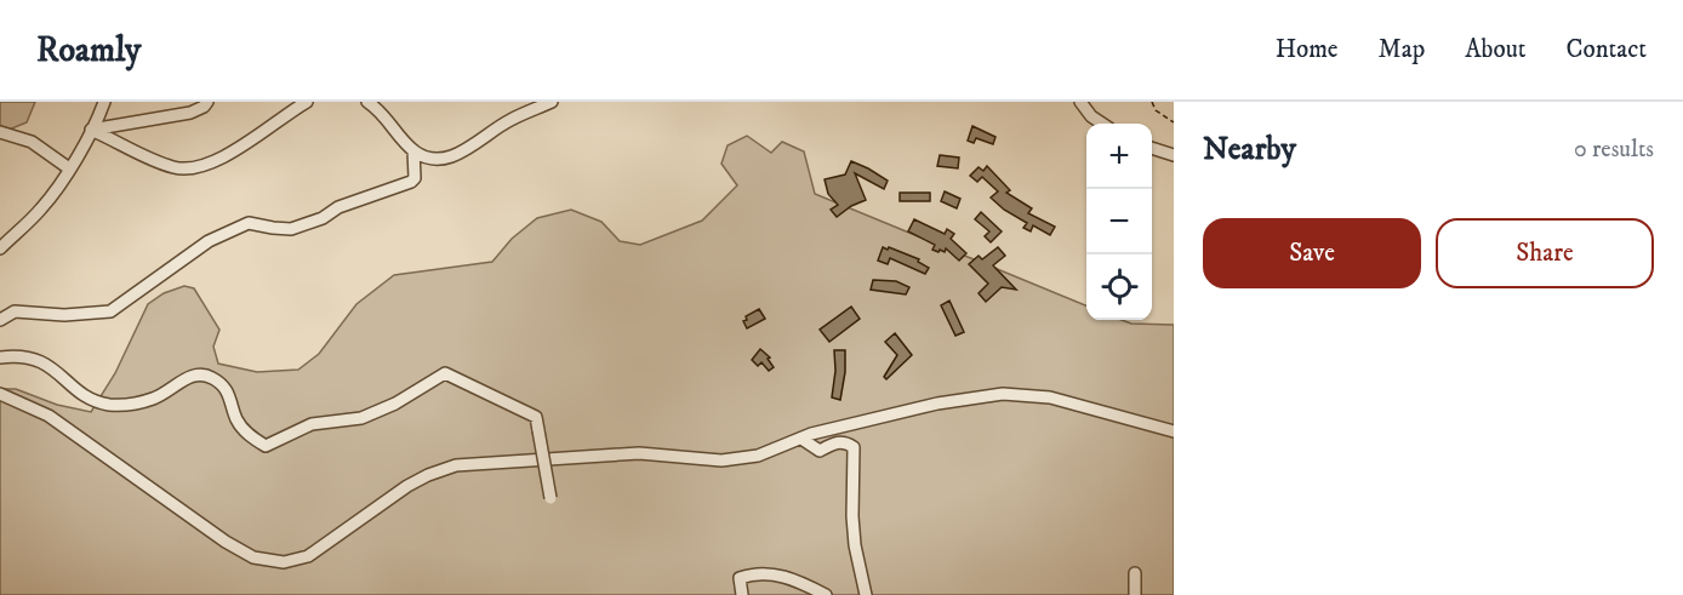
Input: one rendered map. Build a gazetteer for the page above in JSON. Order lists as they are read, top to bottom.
{
  "page": {
    "header": "Roamly",
    "nav": [
      "Home",
      "Map",
      "About",
      "Contact"
    ],
    "heading": ["Nearby", "0 results"],
    "map_buttons": ["+", "−"],
    "buttons": ["Save", "Share"]
  }
}
